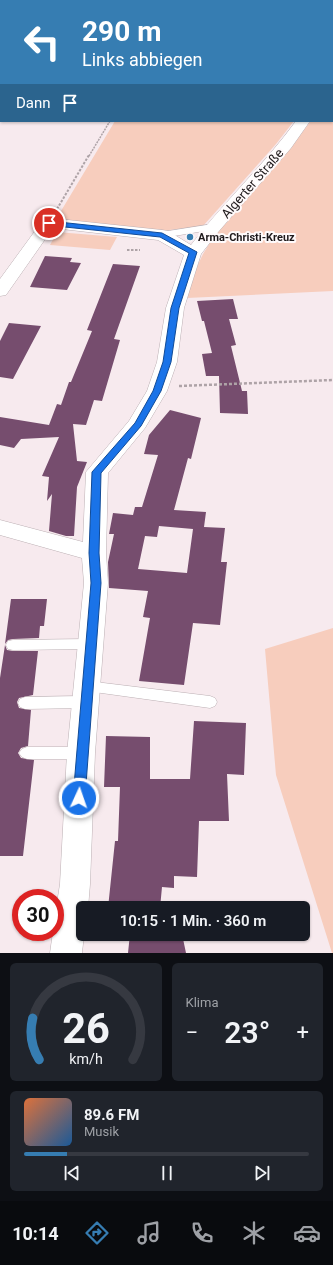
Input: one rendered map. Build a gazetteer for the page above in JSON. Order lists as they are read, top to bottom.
{
  "streets": {
    "street": ["Algerter Straße"]
  },
  "places": ["Arma-Christi-Kreuz"],
  "page": {
    "turn": ["290 m", "Links abbiegen"],
    "then": "Dann",
    "limit": "30",
    "trip": "10:15 · 1 Min. · 360 m",
    "tile": "Klima",
    "heat": ["−", "23°", "+"],
    "song": ["89.6 FM", "Musik"],
    "tabs": "10:14",
    "gauge": ["26", "km/h"]
  }
}
